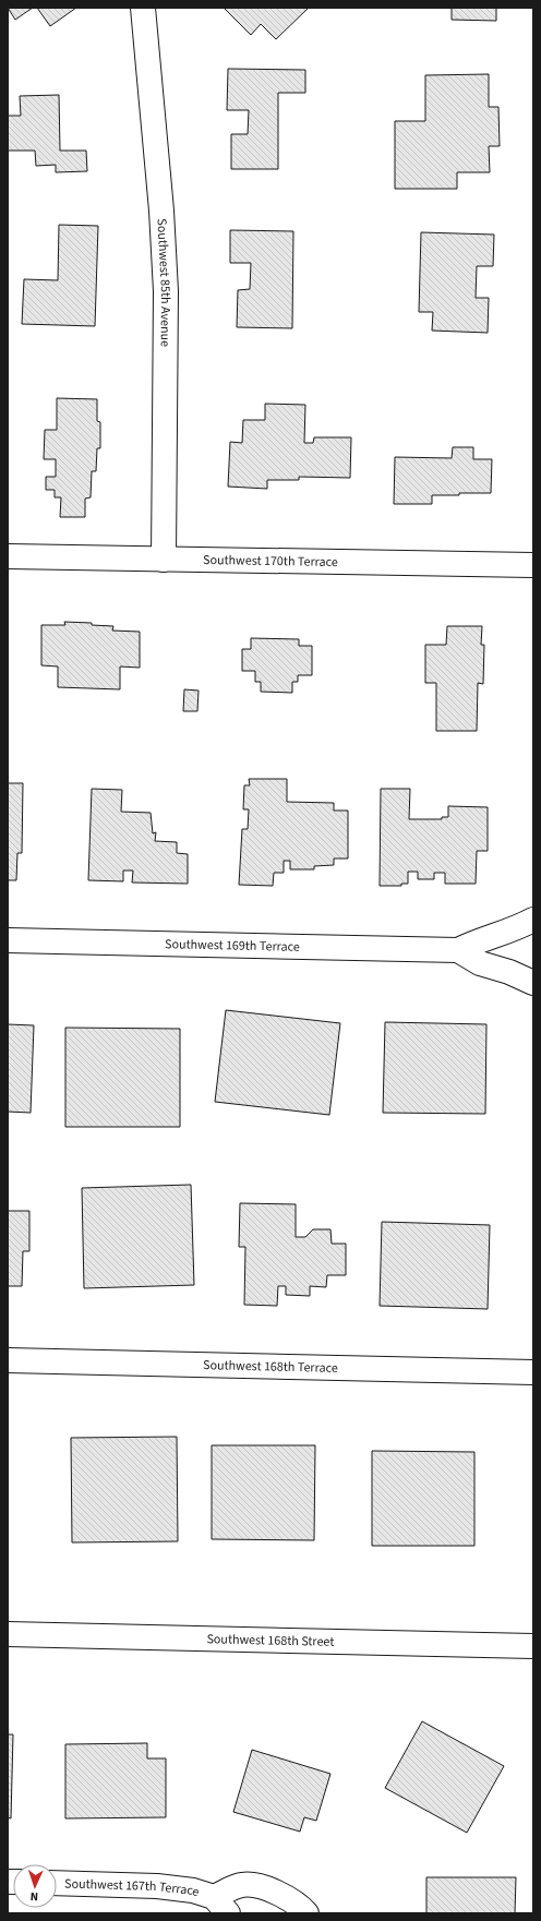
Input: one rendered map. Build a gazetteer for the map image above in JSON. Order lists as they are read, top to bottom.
{
  "streets": {
    "street": [
      "Southwest 85th Avenue",
      "Southwest 170th Terrace",
      "Southwest 169th Terrace",
      "Southwest 168th Terrace",
      "Southwest 168th Street",
      "Southwest 167th Terrace"
    ]
  },
  "crossings": [
    ["Southwest 85th Avenue", "Southwest 170th Terrace"]
  ],
  "north": "bottom"
}
